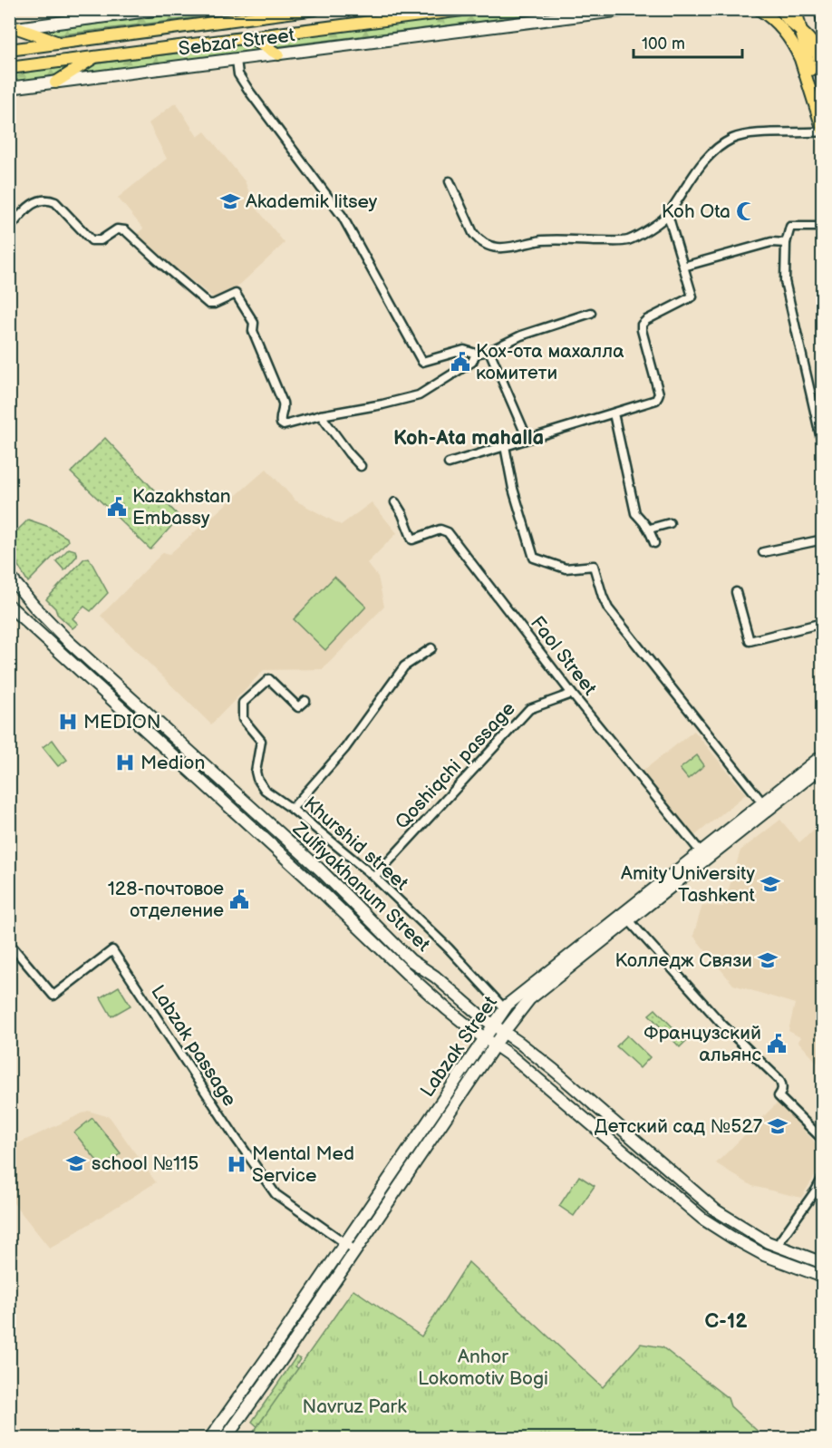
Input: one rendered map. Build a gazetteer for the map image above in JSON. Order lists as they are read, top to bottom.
{
  "streets": {
    "main road": ["Sebzar Street", "Zulfiyakhanum Street", "Labzak Street"],
    "street": [
      "Faol Street",
      "Qoshiqchi passage",
      "Khurshid street",
      "Labzak passage"
    ]
  },
  "crossings": [
    ["Faol Street", "Qoshiqchi passage"],
    ["Faol Street", "Labzak Street"],
    ["Qoshiqchi passage", "Khurshid street"],
    ["Khurshid street", "Labzak Street"],
    ["Zulfiyakhanum Street", "Labzak Street"],
    ["Labzak passage", "Labzak Street"]
  ],
  "districts": ["Koh-Ata mahalla", "C-12"],
  "parks": ["Anhor Lokomotiv Bogi", "Navruz Park"],
  "places": {
    "school or university": [
      "Akademik litsey",
      "Amity University Tashkent",
      "Колледж Связи",
      "Детский сад №527",
      "school №115"
    ],
    "mosque": ["Koh Ota"],
    "public building": [
      "Кох-ота махалла комитети",
      "Kazakhstan Embassy",
      "128-почтовое отделение",
      "Французский альянс"
    ],
    "hospital": ["MEDION", "Medion", "Mental Med Service"]
  },
  "scale_bar": "100 m"
}
